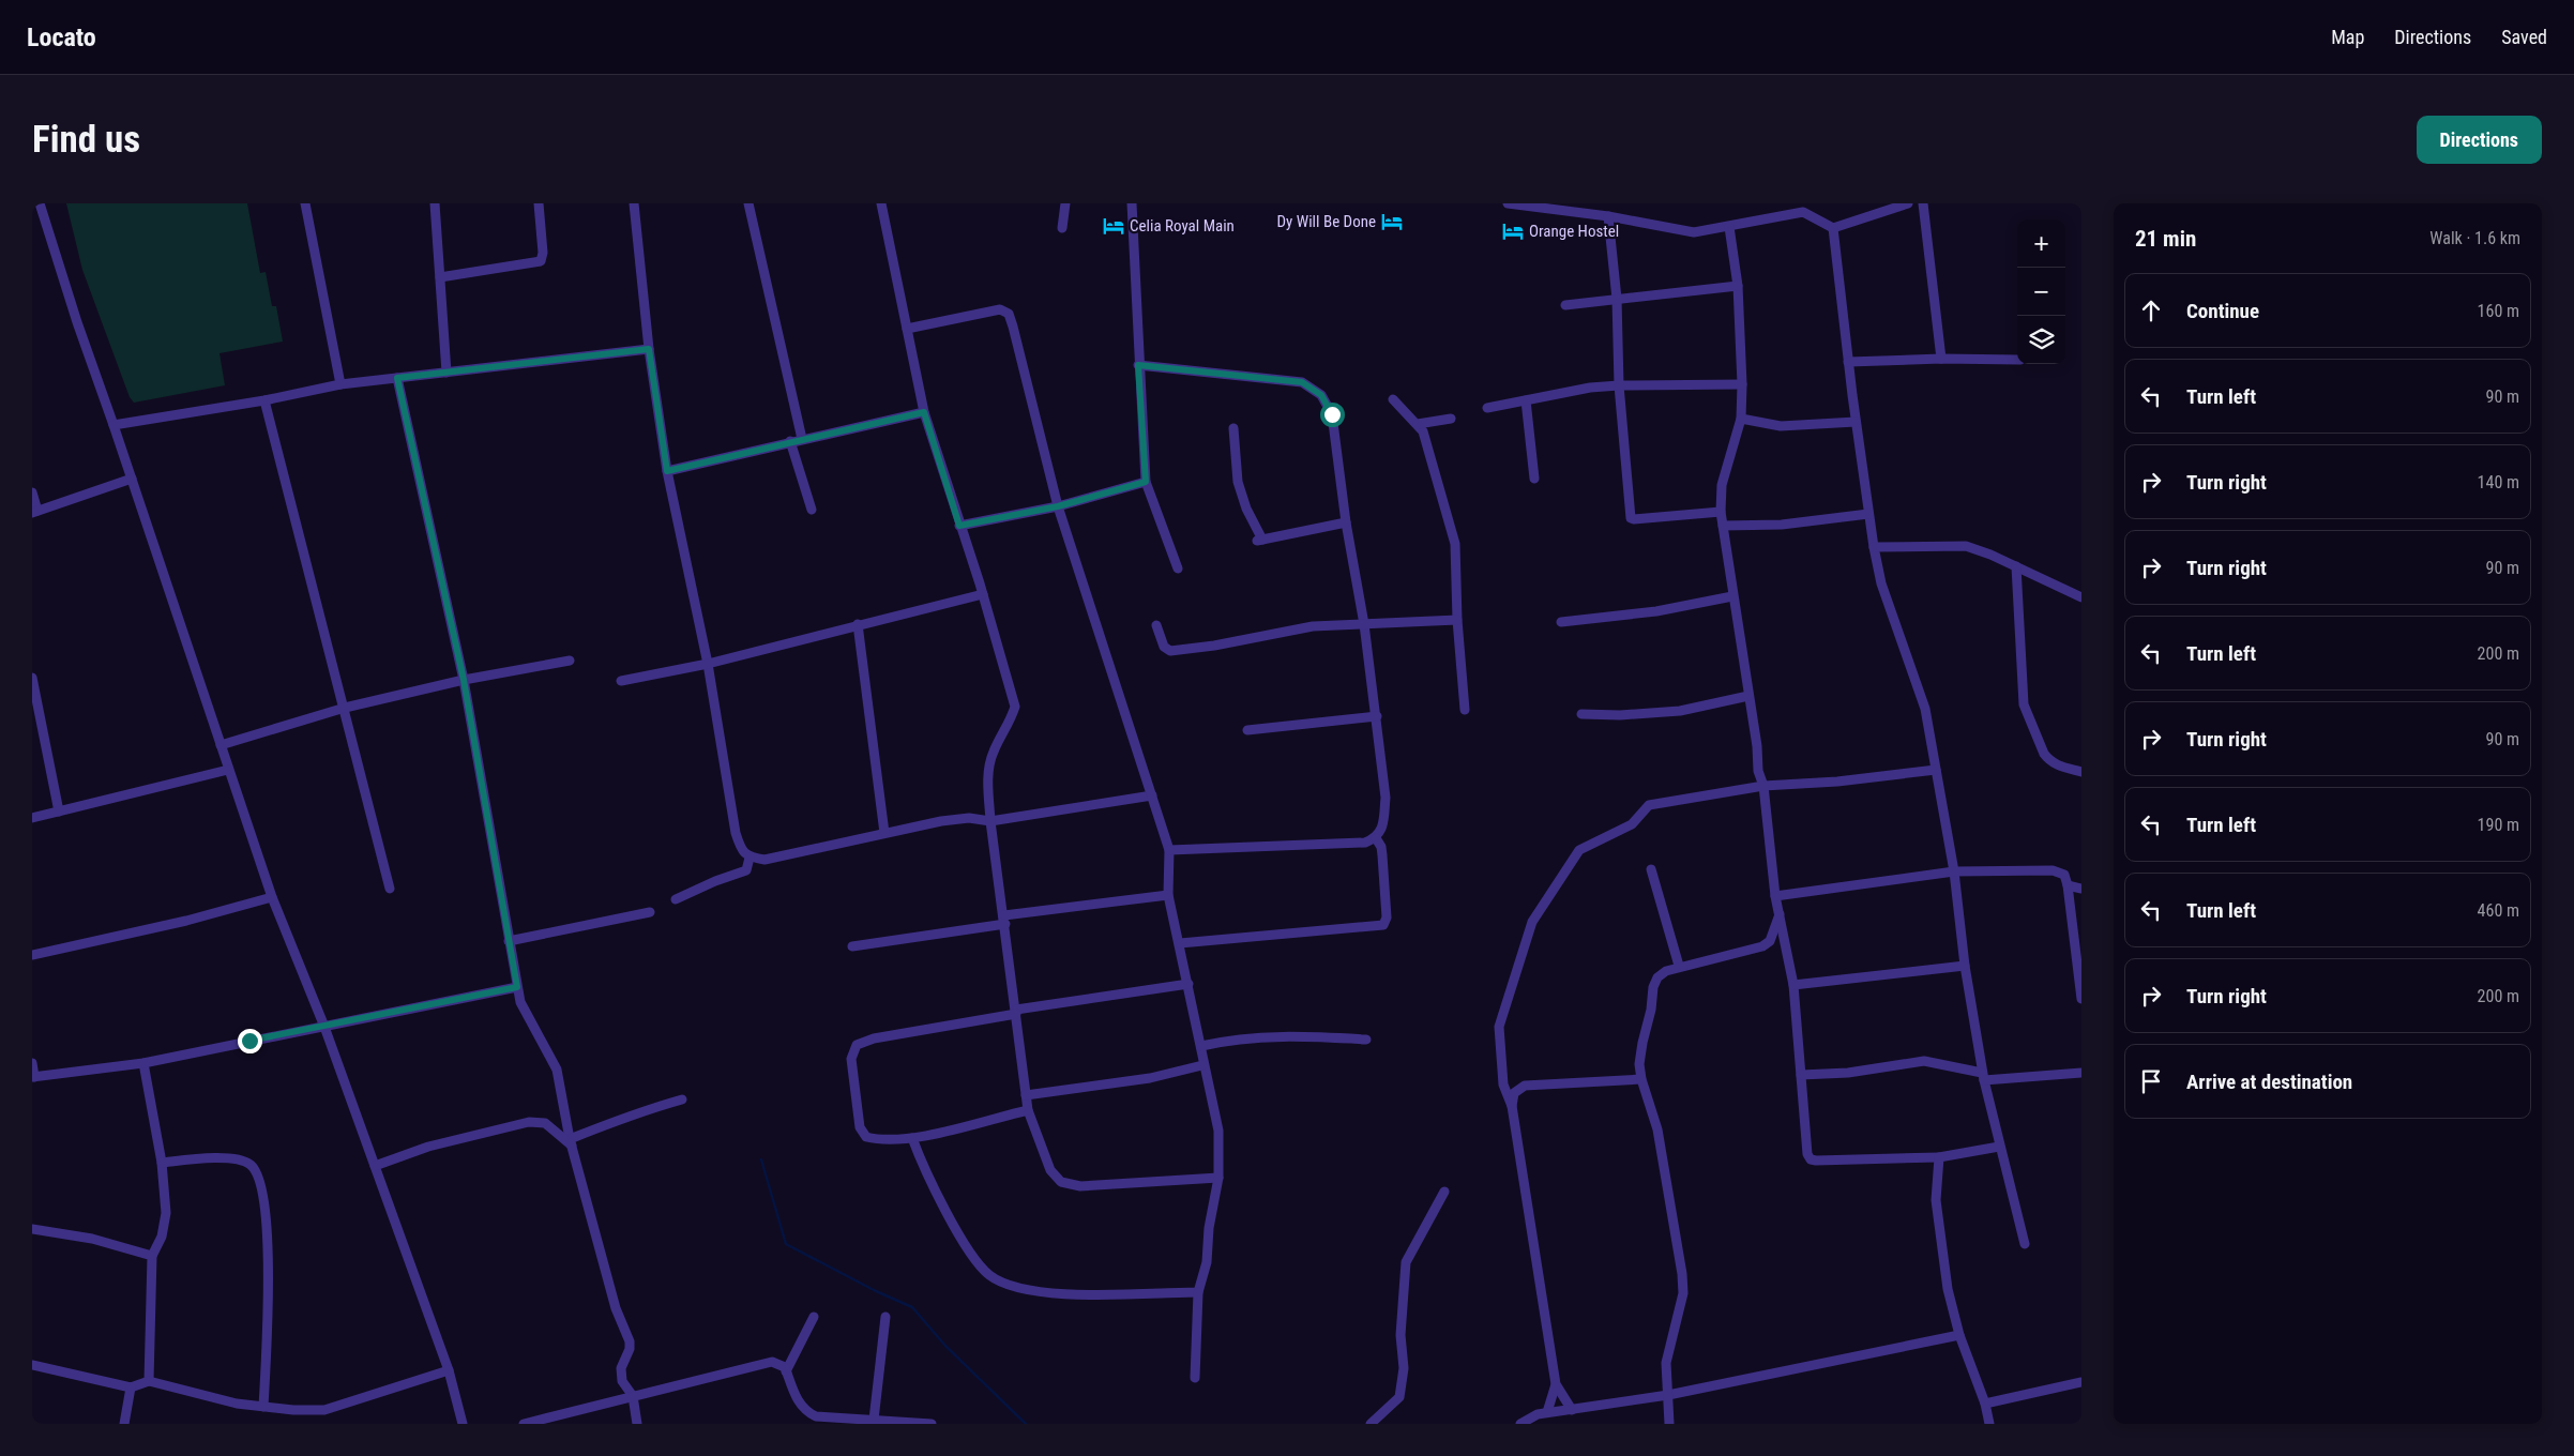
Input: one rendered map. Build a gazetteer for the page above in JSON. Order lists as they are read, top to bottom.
{
  "places": {
    "hotel": ["Dy Will Be Done", "Celia Royal Main", "Orange Hostel"]
  },
  "page": {
    "header": "Locato",
    "nav": ["Map", "Directions", "Saved"],
    "buttons": "Directions",
    "title": "Find us",
    "heading": ["21 min", "Walk · 1.6 km"],
    "map_buttons": ["+", "−"],
    "list": [
      ["Continue", "160 m"],
      ["Turn left", "90 m"],
      ["Turn right", "140 m"],
      ["Turn right", "90 m"],
      ["Turn left", "200 m"],
      ["Turn right", "90 m"],
      ["Turn left", "190 m"],
      ["Turn left", "460 m"],
      ["Turn right", "200 m"],
      "Arrive at destination"
    ]
  }
}
